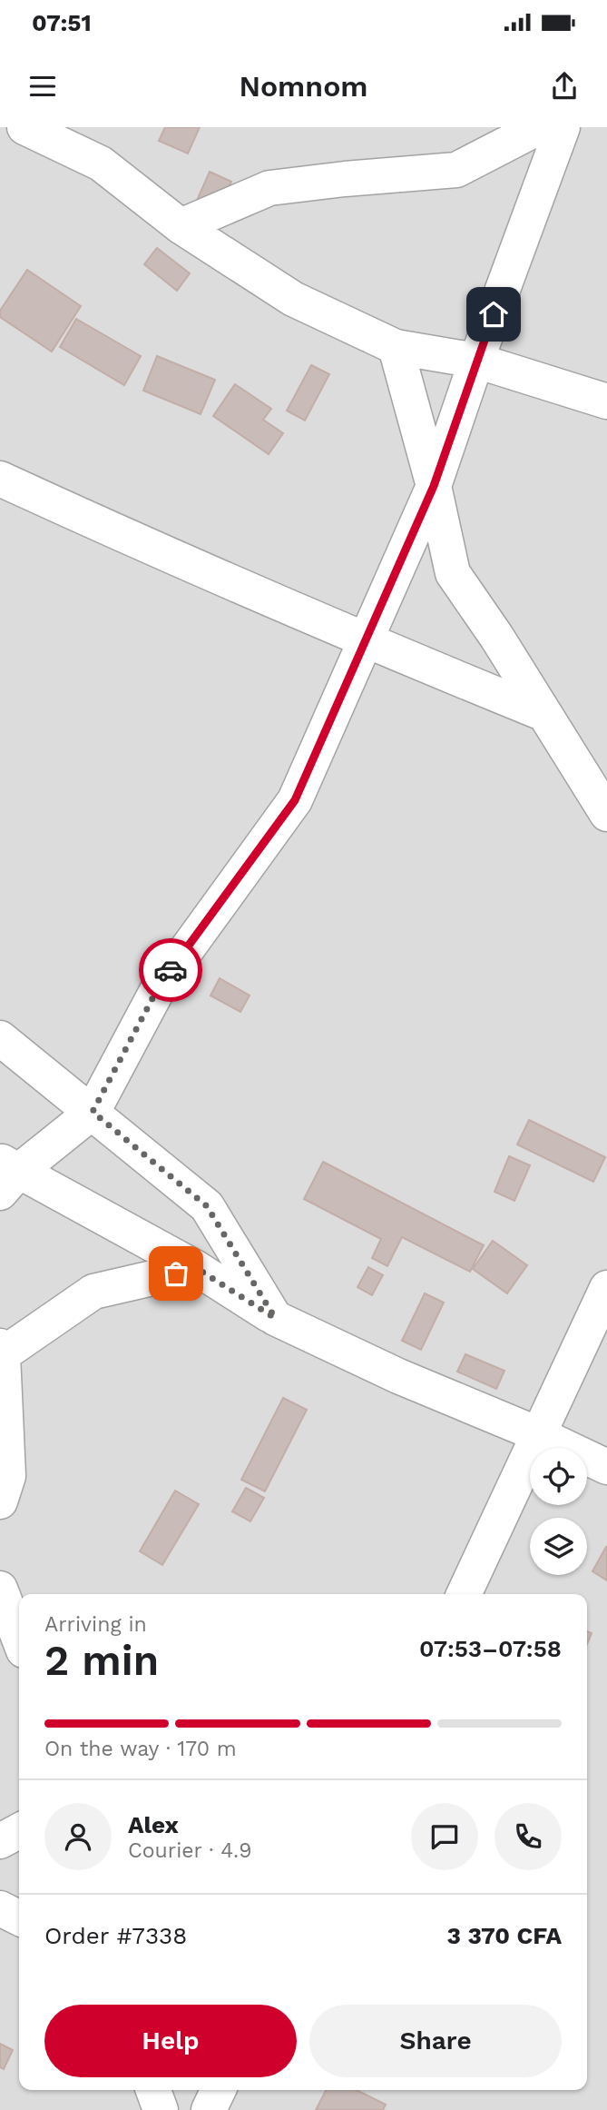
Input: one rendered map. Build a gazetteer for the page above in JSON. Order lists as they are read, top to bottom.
{
  "page": {
    "status": "07:51",
    "header": "Nomnom",
    "heading": ["2 min", "Arriving in", "07:53–07:58"],
    "panel": [
      "Alex",
      "Courier · 4.9",
      "Order #7338",
      "3 370 CFA"
    ],
    "bar": "On the way · 170 m",
    "buttons": ["Help", "Share"]
  }
}
